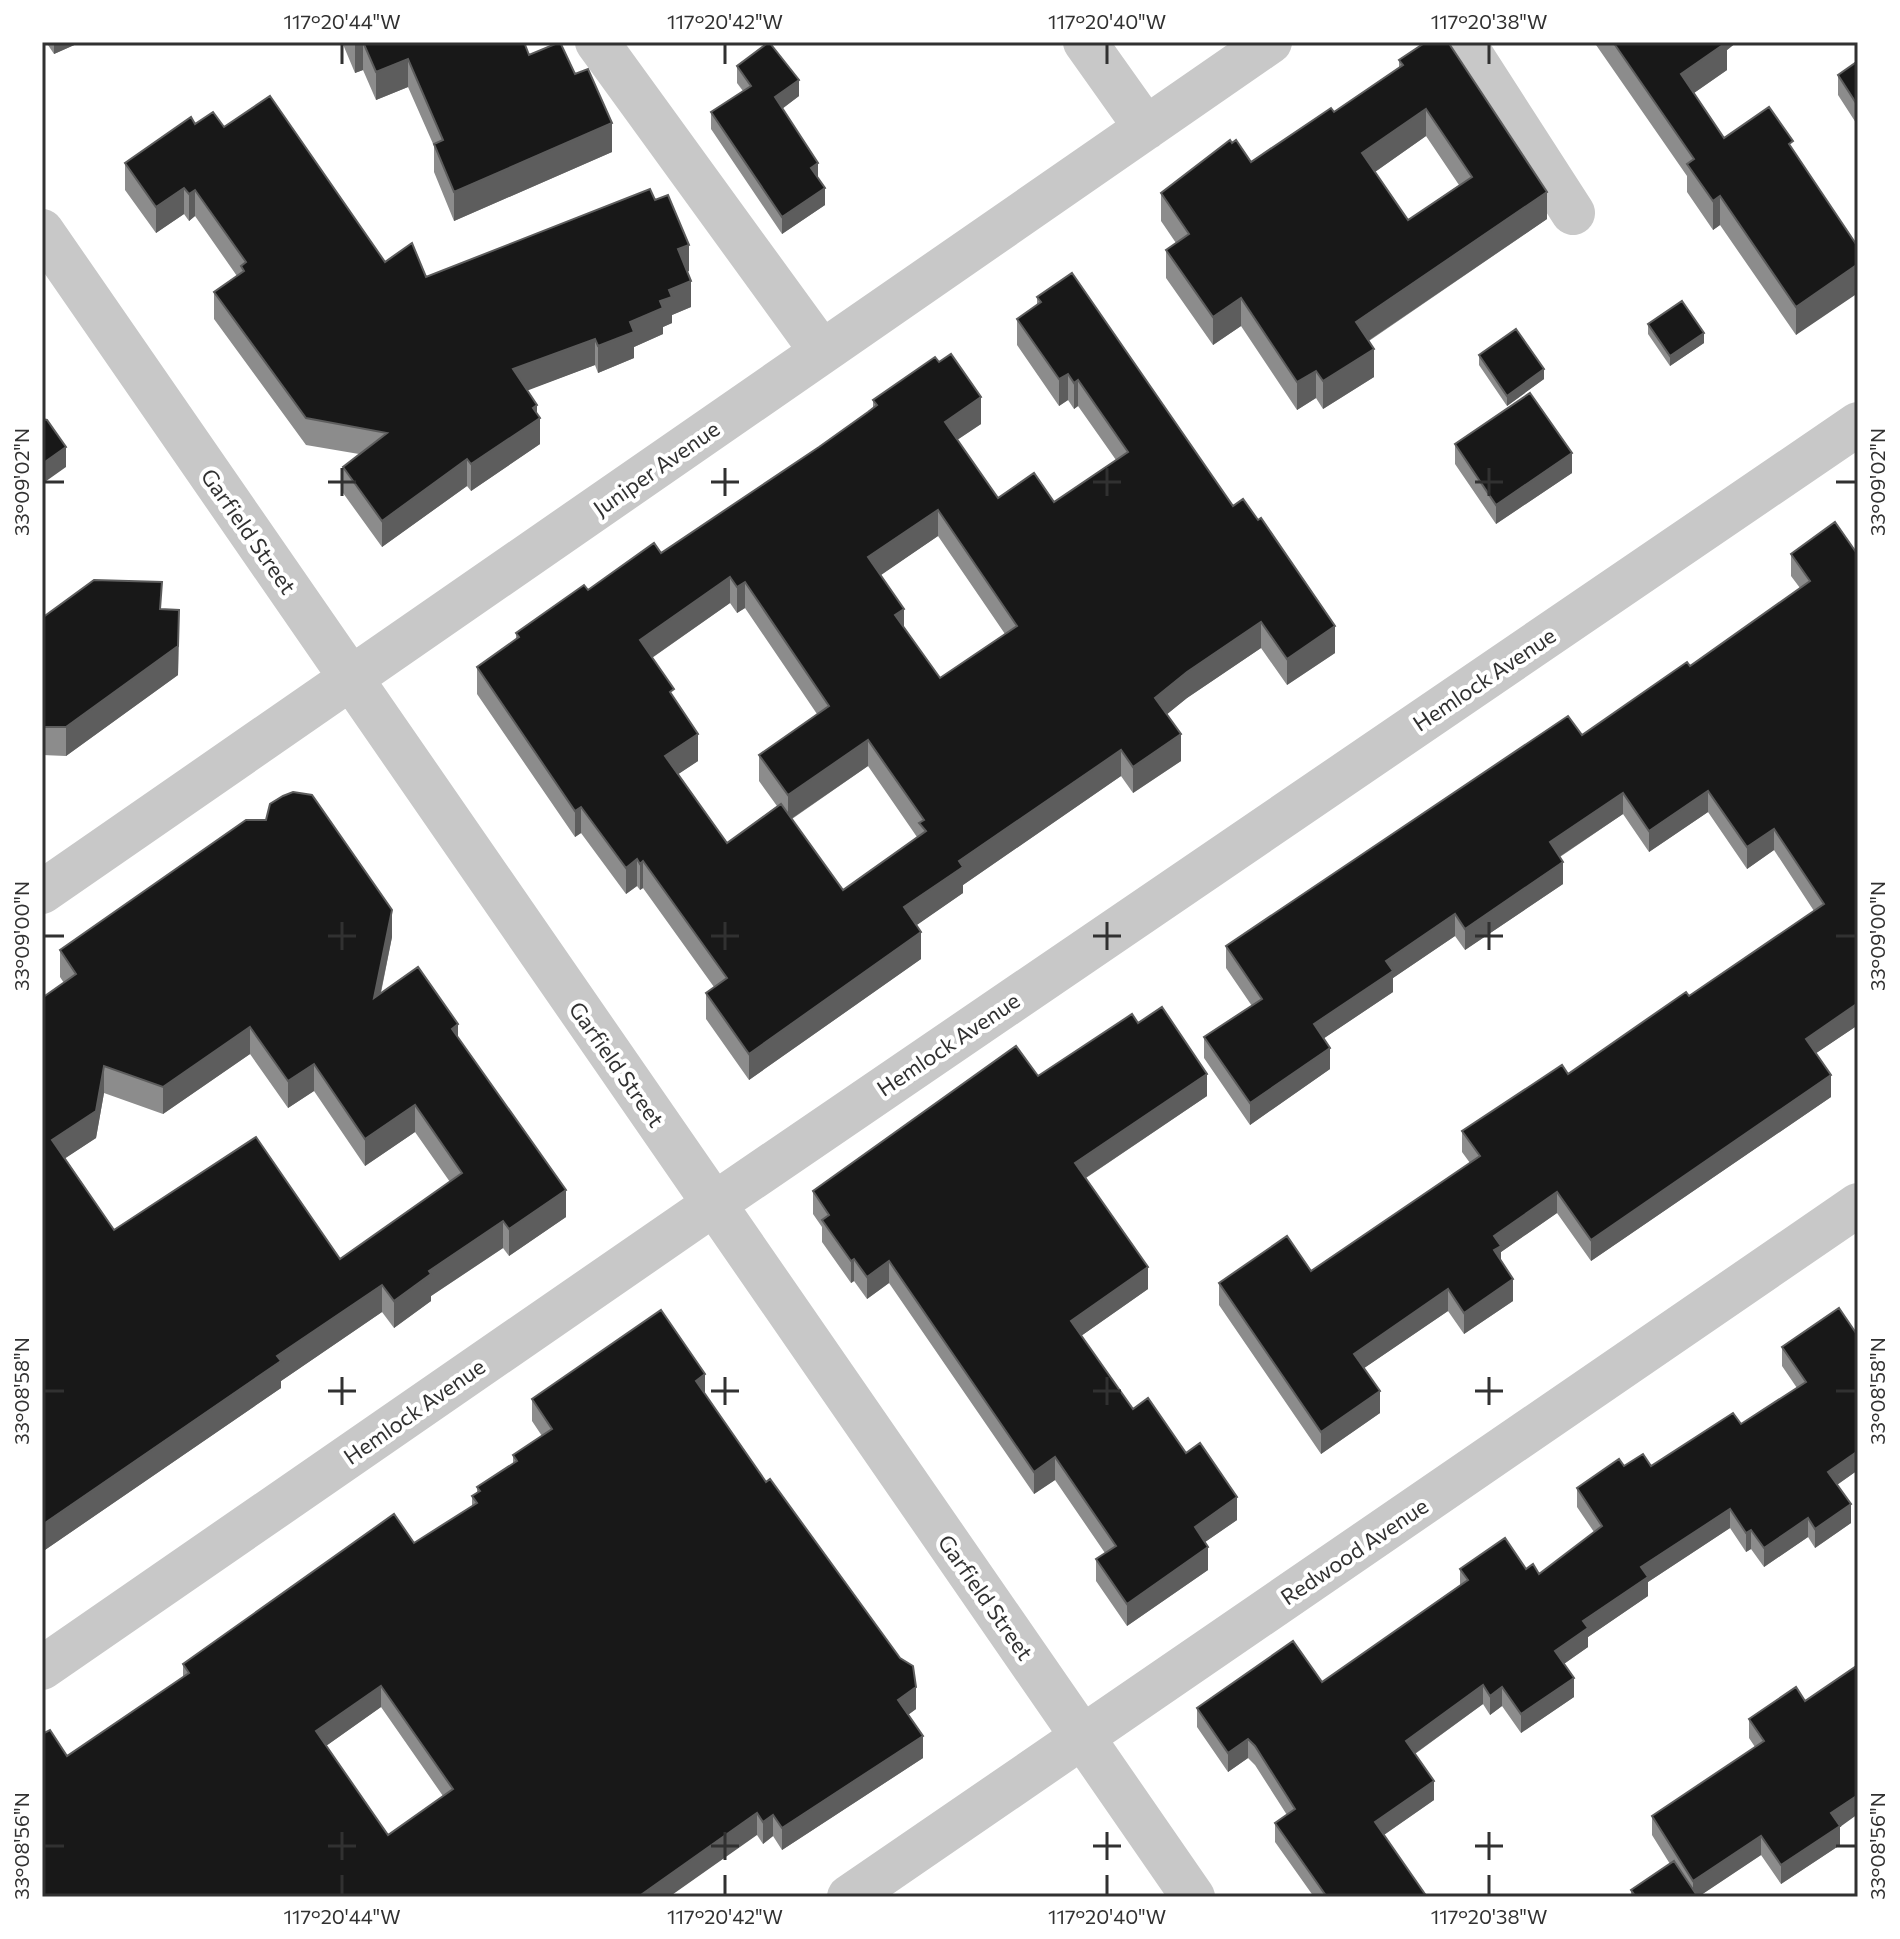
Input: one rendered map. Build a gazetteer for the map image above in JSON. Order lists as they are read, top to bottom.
{
  "streets": {
    "street": [
      "Juniper Avenue",
      "Garfield Street",
      "Hemlock Avenue",
      "Redwood Avenue"
    ]
  },
  "crossings": [
    ["Juniper Avenue", "Garfield Street"],
    ["Garfield Street", "Hemlock Avenue"],
    ["Garfield Street", "Redwood Avenue"]
  ],
  "coordinates": [
    "117°20'44\"W",
    "117°20'42\"W",
    "117°20'40\"W",
    "117°20'38\"W",
    "33°09'02\"N",
    "33°09'00\"N",
    "33°08'58\"N",
    "33°08'56\"N"
  ]
}
